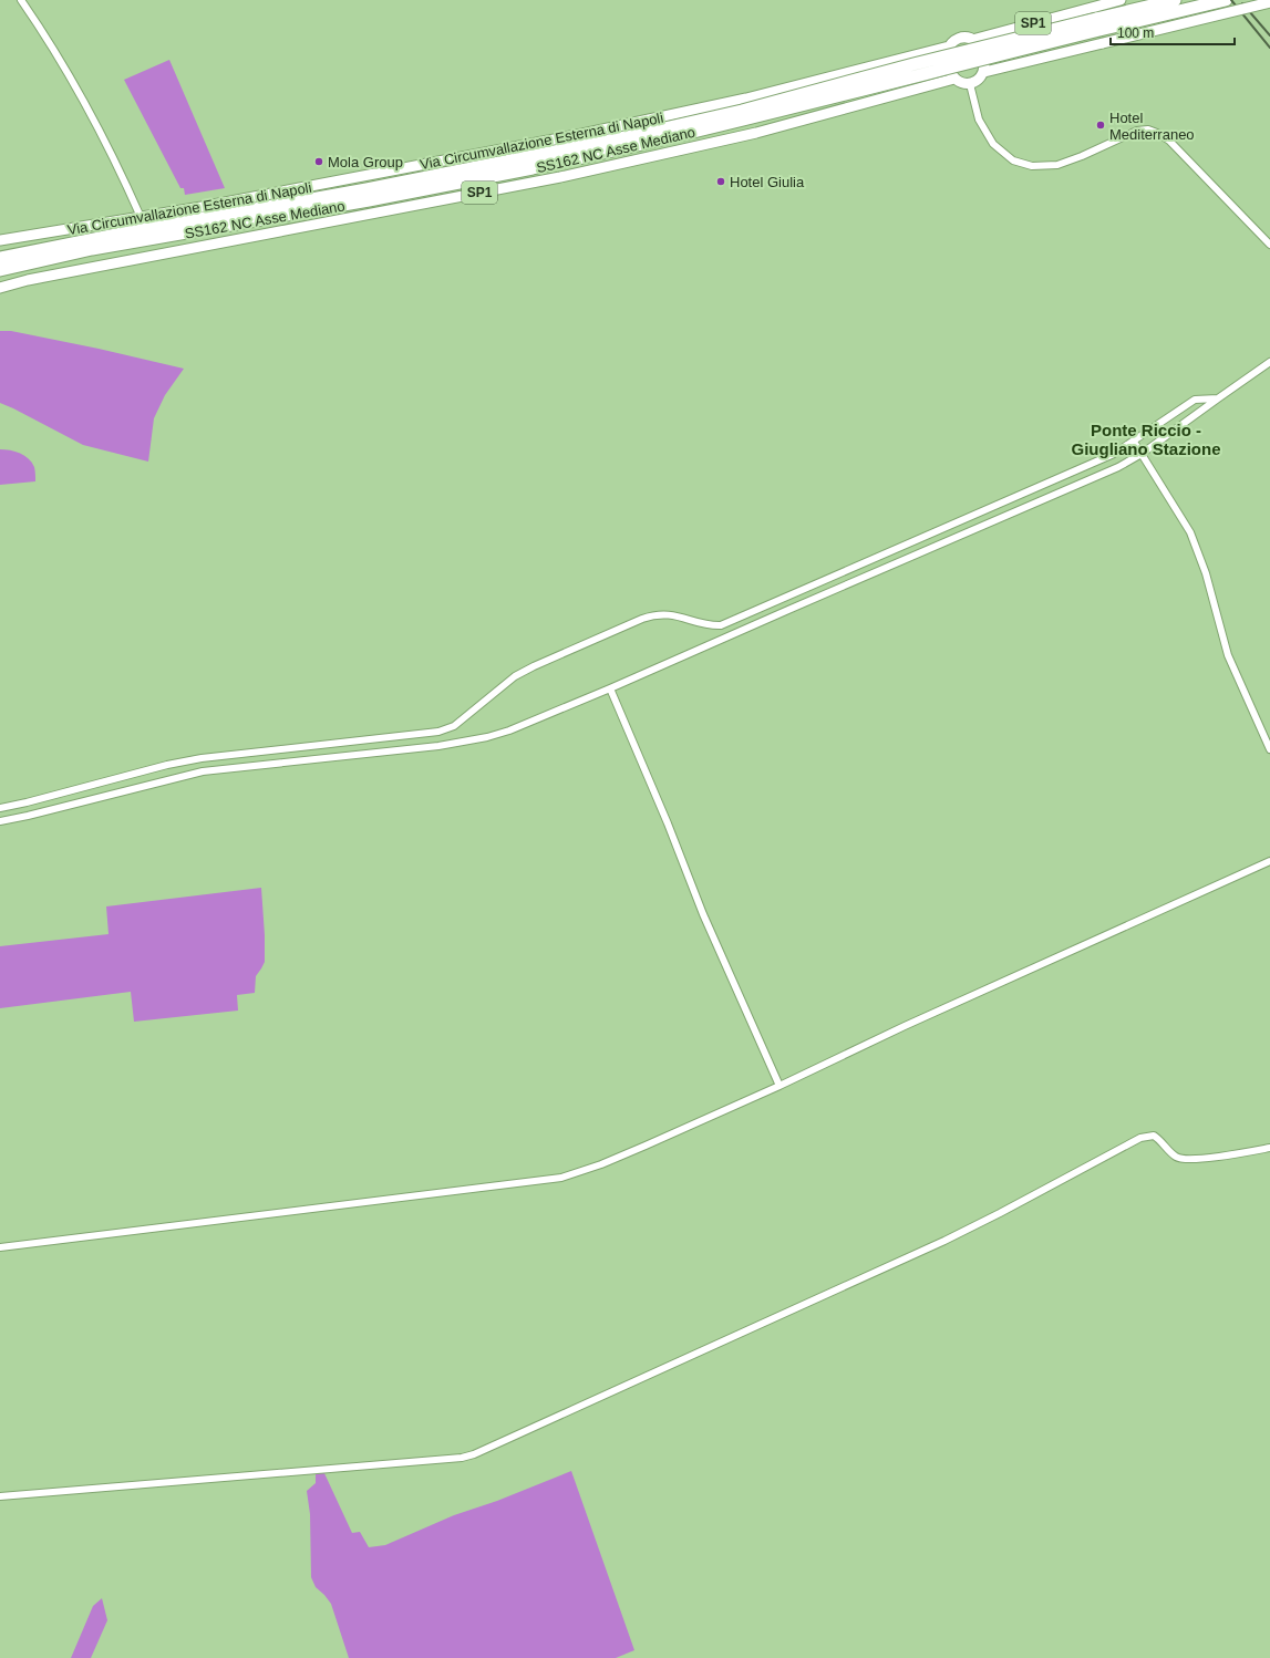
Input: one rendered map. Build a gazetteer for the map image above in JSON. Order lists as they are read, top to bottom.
{
  "streets": {
    "highway": ["SS162 NC Asse Mediano"],
    "main road": ["SP1", "Via Circumvallazione Esterna di Napoli"]
  },
  "districts": ["Ponte Riccio - Giugliano Stazione"],
  "places": ["Hotel Mediterraneo", "Mola Group", "Hotel Giulia"],
  "scale_bar": "100 m"
}
